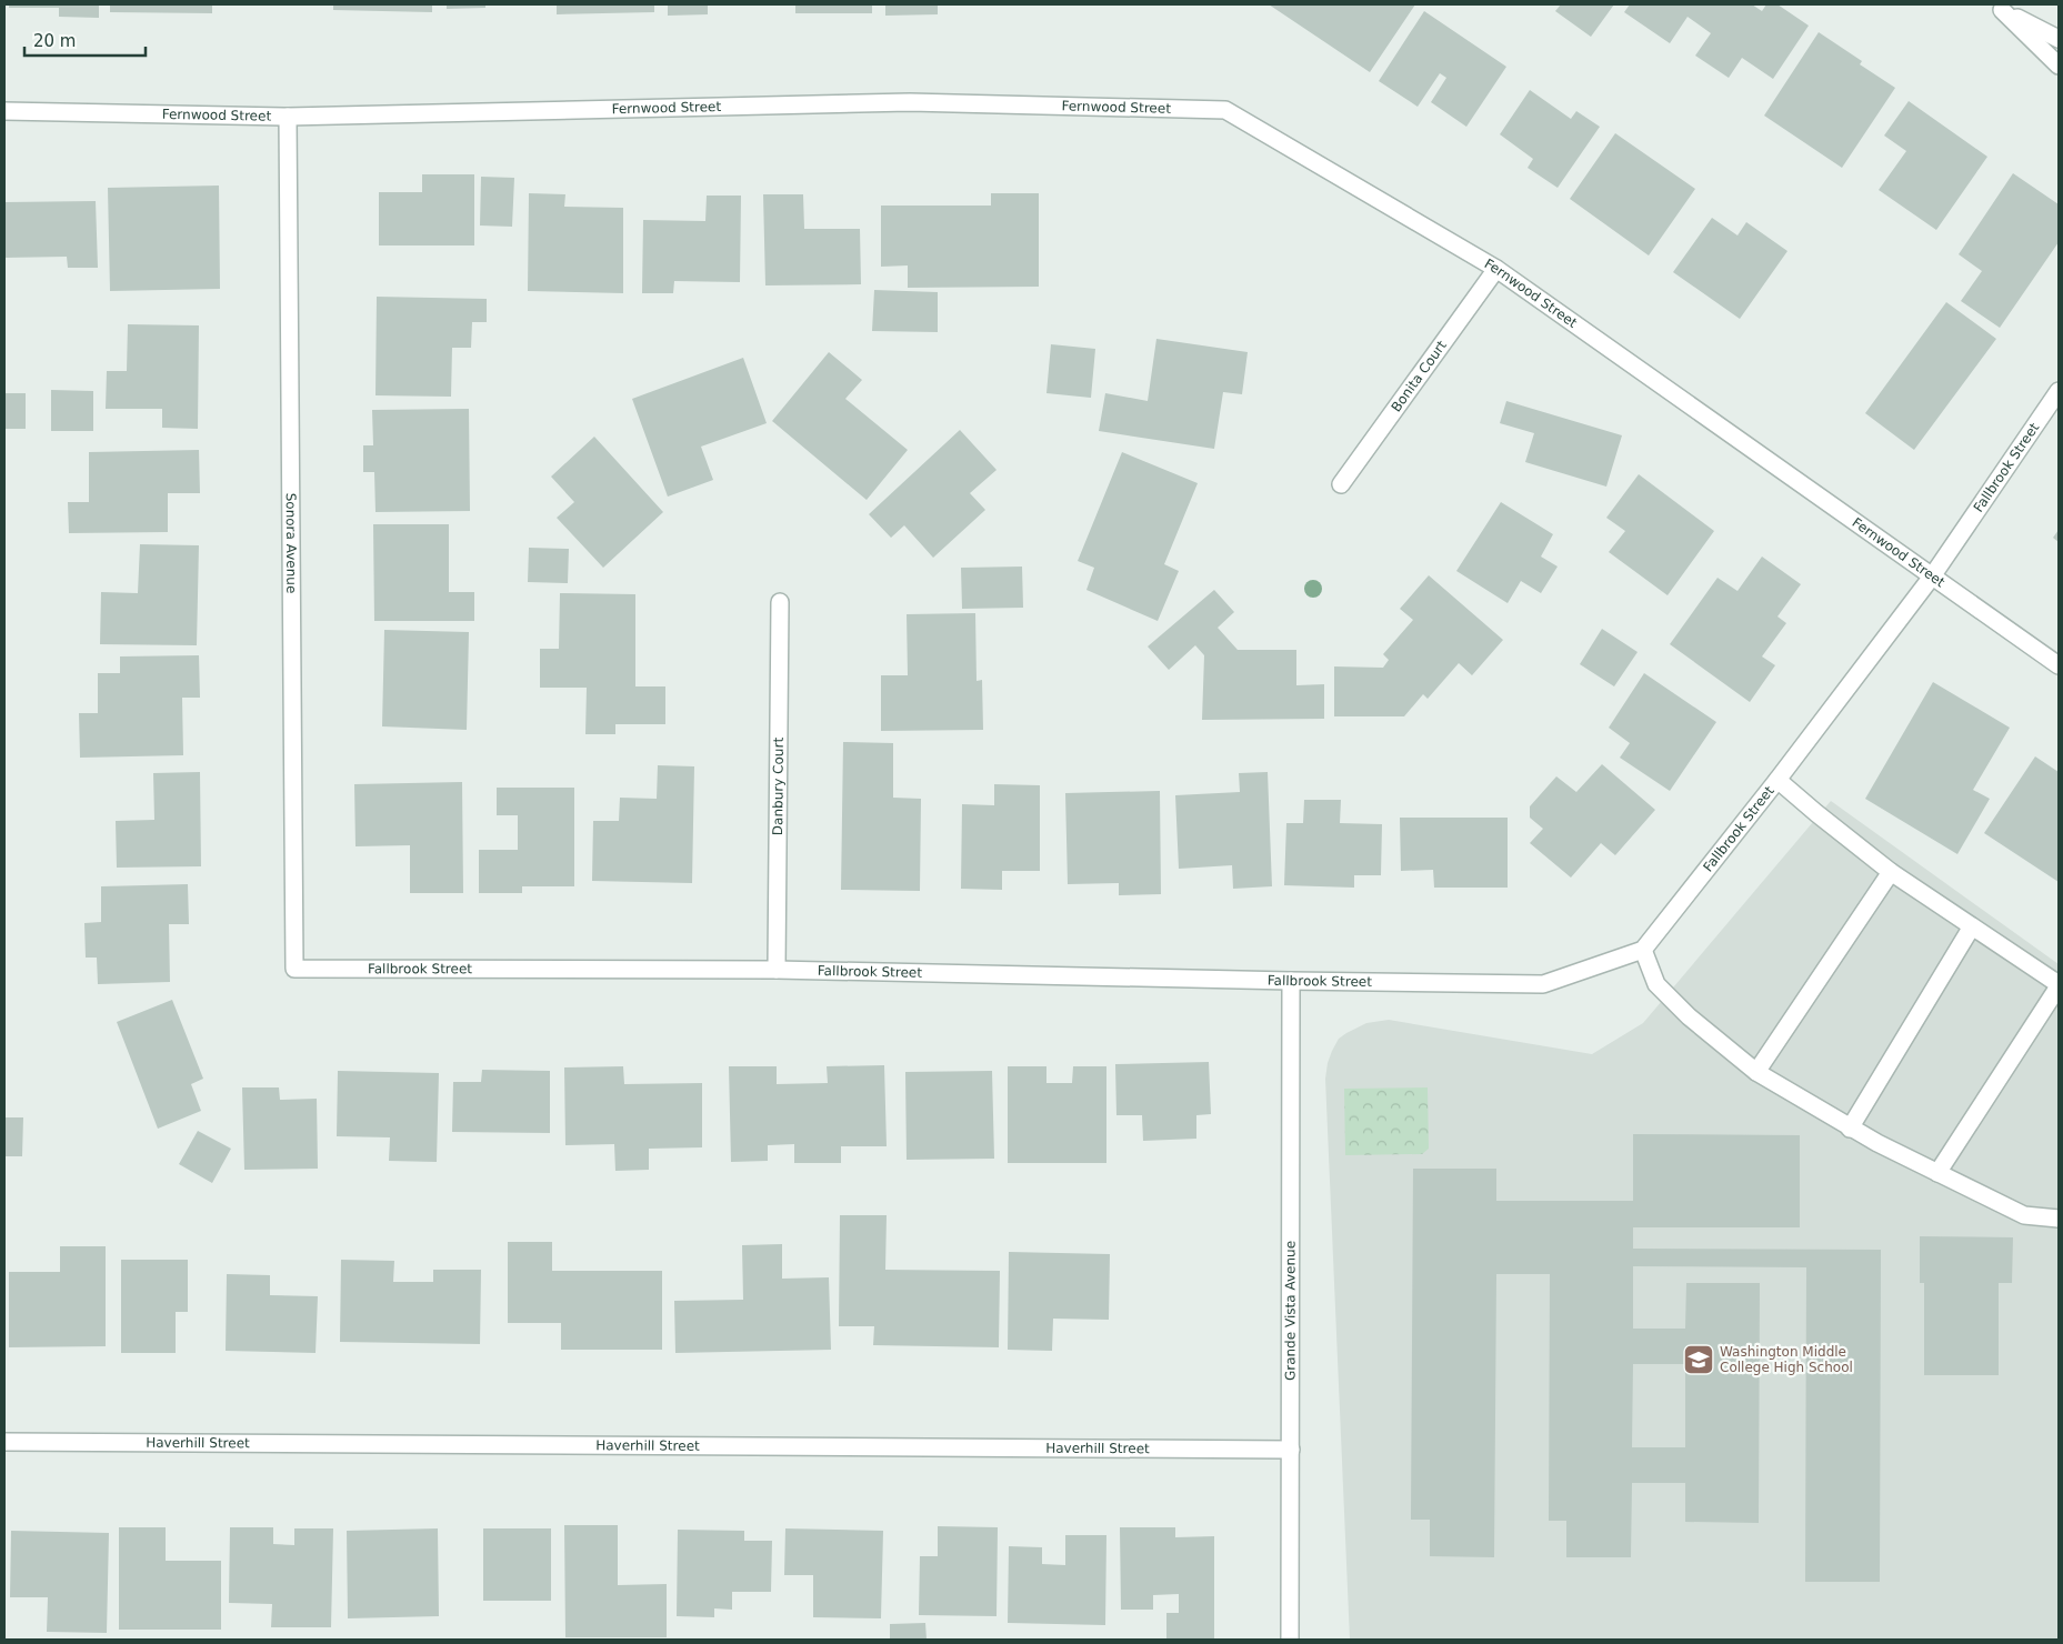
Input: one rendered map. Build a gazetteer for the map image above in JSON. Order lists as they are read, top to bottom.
{
  "streets": {
    "street": [
      "Fernwood Street",
      "Bonita Court",
      "Fallbrook Street",
      "Sonora Avenue",
      "Danbury Court",
      "Grande Vista Avenue",
      "Haverhill Street"
    ]
  },
  "crossings": [
    ["Fernwood Street", "Bonita Court"],
    ["Fernwood Street", "Fallbrook Street"],
    ["Fernwood Street", "Sonora Avenue"],
    ["Fallbrook Street", "Sonora Avenue"],
    ["Fallbrook Street", "Danbury Court"],
    ["Fallbrook Street", "Grande Vista Avenue"],
    ["Grande Vista Avenue", "Haverhill Street"]
  ],
  "places": {
    "school or university": ["Washington Middle College High School"]
  },
  "scale_bar": "20 m"
}
